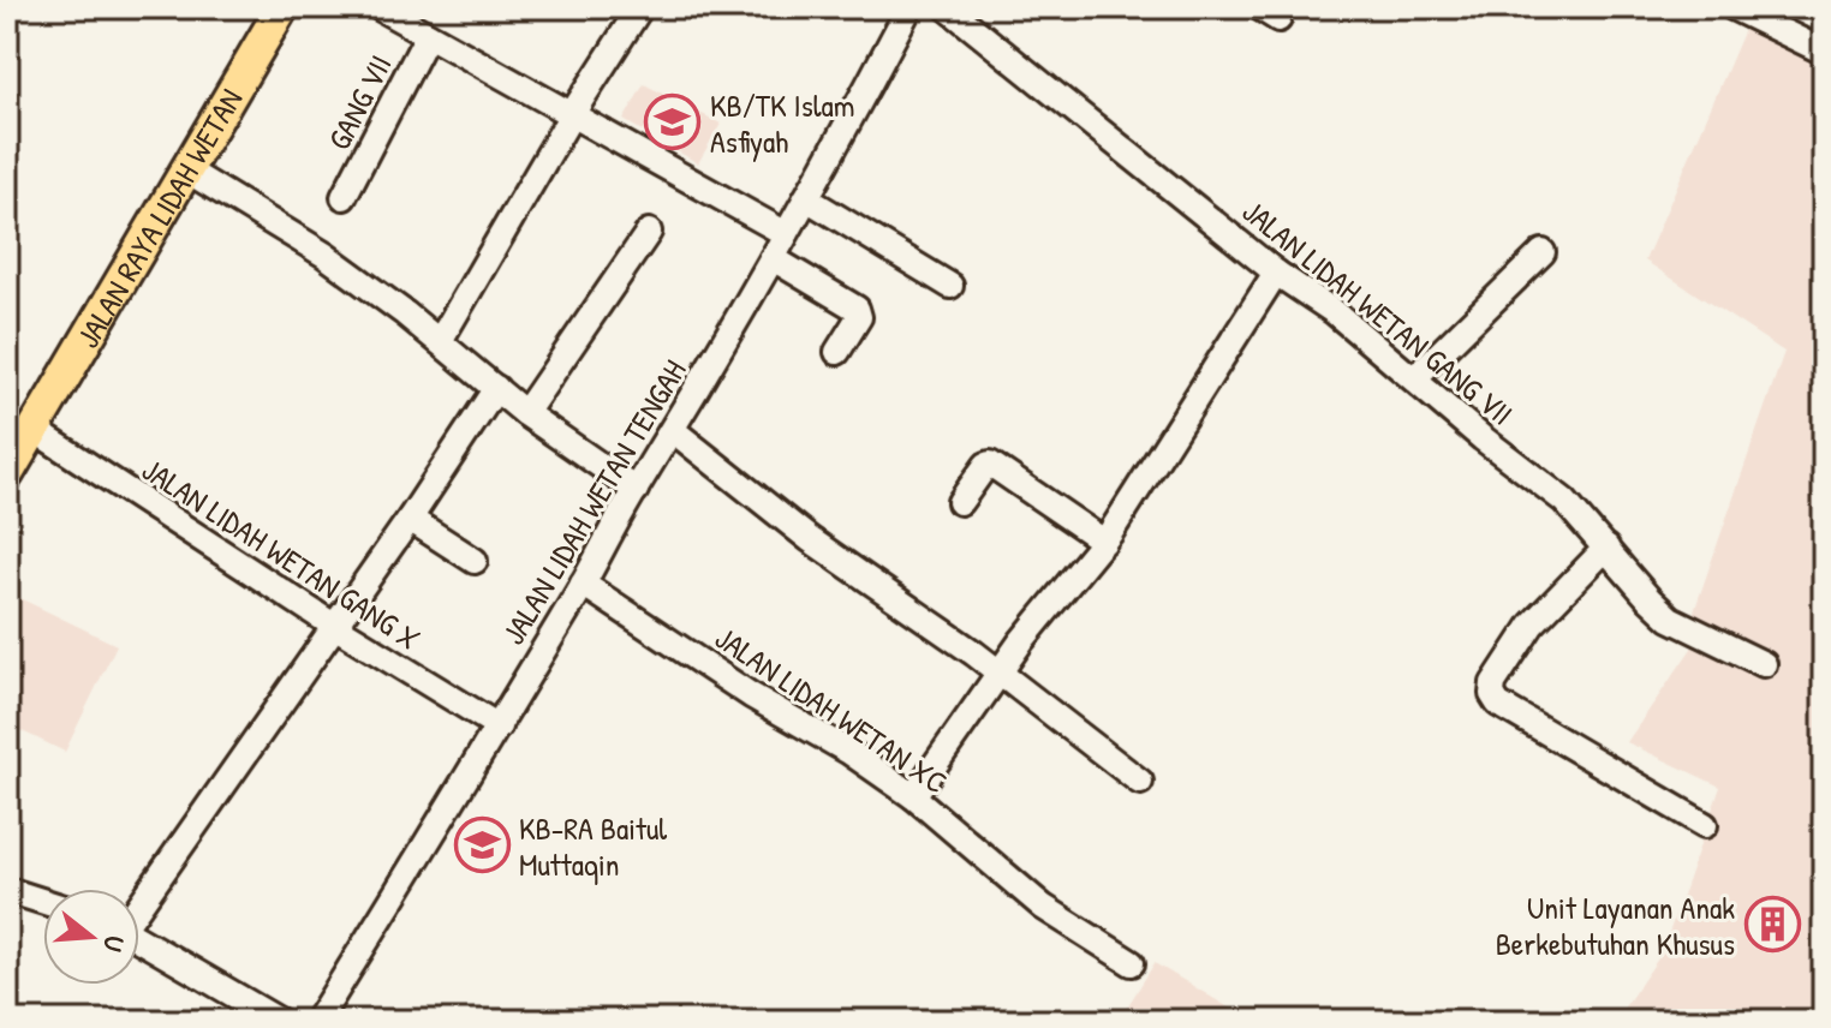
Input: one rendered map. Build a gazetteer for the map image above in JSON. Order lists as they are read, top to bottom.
{
  "streets": {
    "main road": ["JALAN RAYA LIDAH WETAN"],
    "street": [
      "GANG VII",
      "JALAN LIDAH WETAN GANG VII",
      "JALAN LIDAH WETAN TENGAH",
      "JALAN LIDAH WETAN GANG X",
      "JALAN LIDAH WETAN XC"
    ]
  },
  "crossings": [
    ["JALAN RAYA LIDAH WETAN", "JALAN LIDAH WETAN GANG X"],
    ["JALAN LIDAH WETAN TENGAH", "JALAN LIDAH WETAN GANG X"],
    ["JALAN LIDAH WETAN TENGAH", "JALAN LIDAH WETAN XC"]
  ],
  "places": {
    "school or university": ["KB/TK Islam Asfiyah", "KB-RA Baitul Muttaqin"],
    "building": ["Unit Layanan Anak Berkebutuhan Khusus"]
  },
  "north": "right"
}
